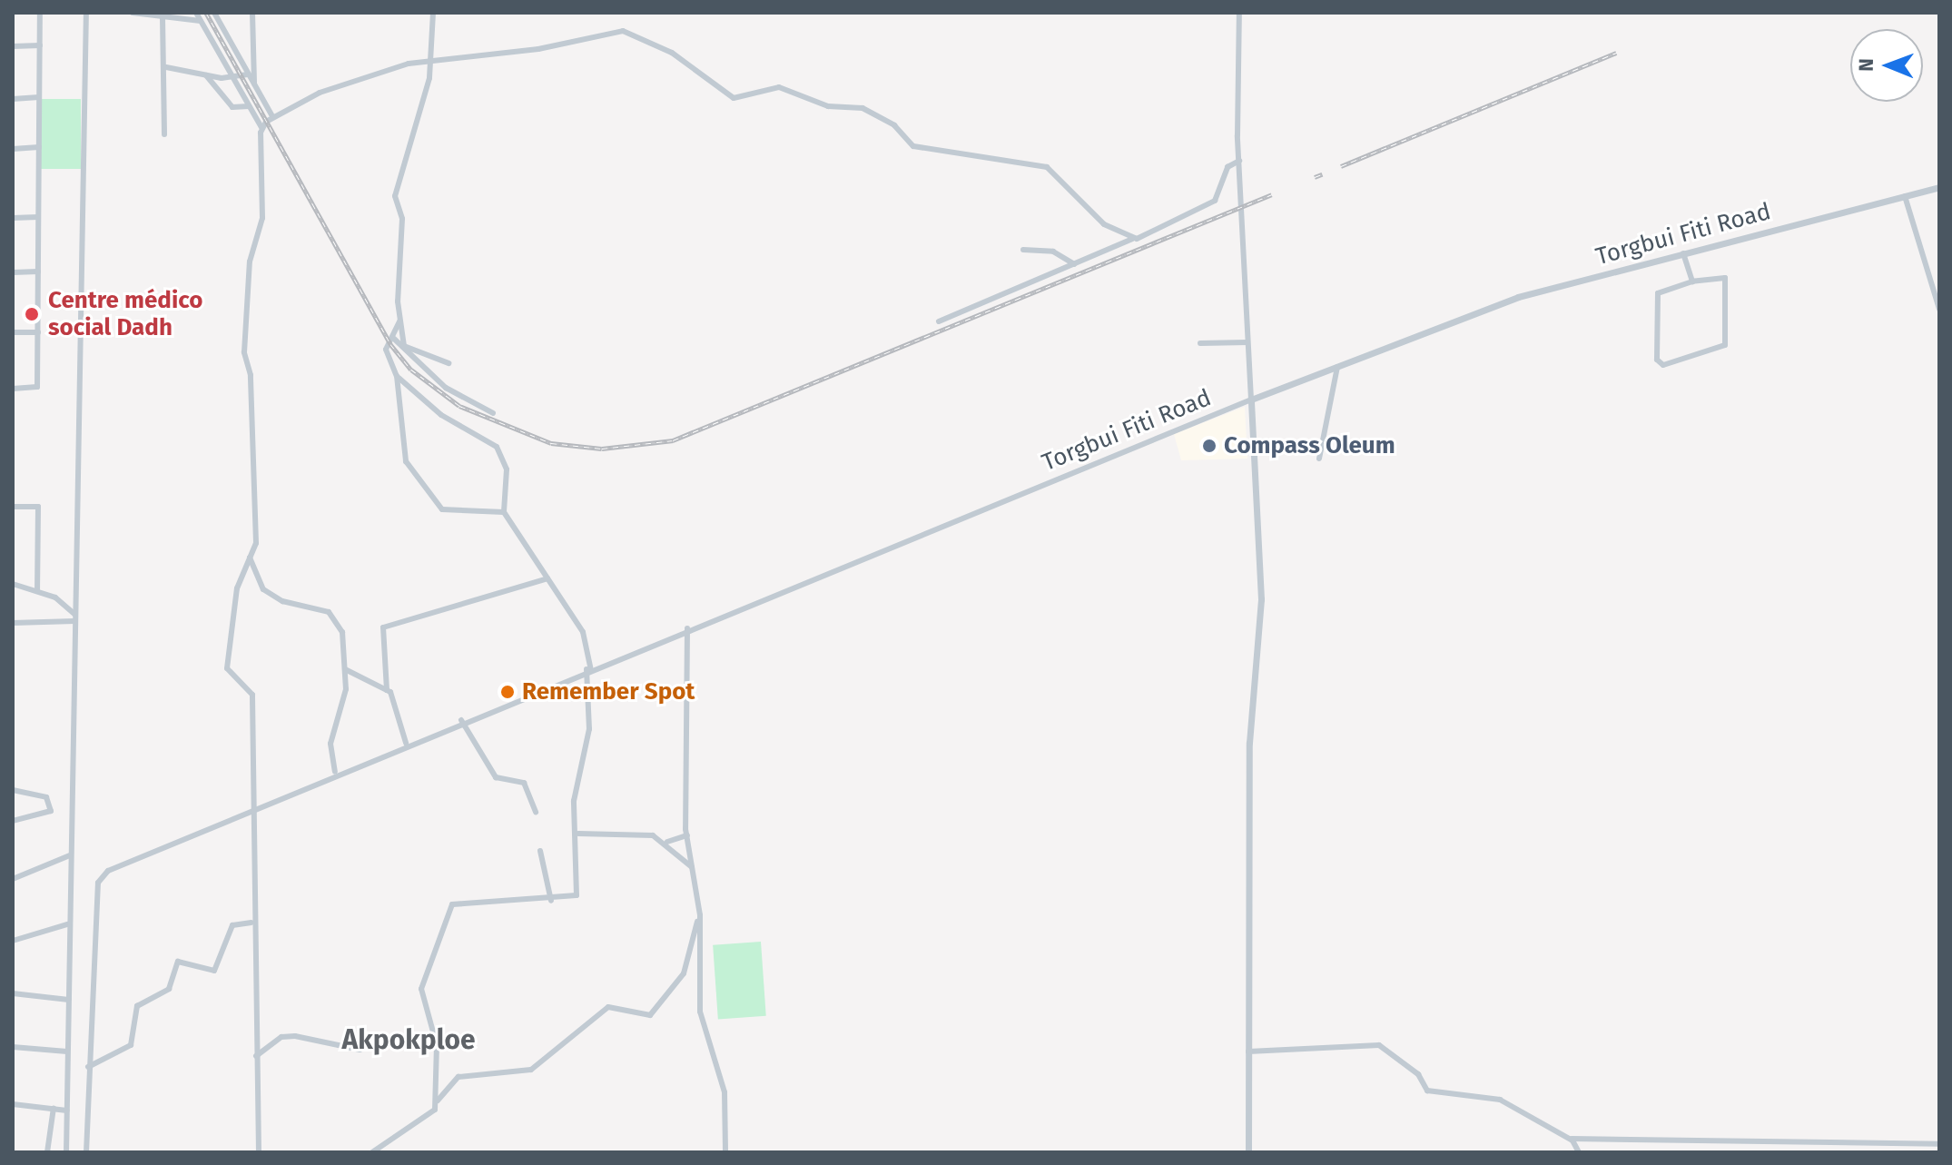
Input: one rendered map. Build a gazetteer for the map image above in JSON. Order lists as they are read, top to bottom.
{
  "streets": {
    "street": ["Torgbui Fiti Road"]
  },
  "districts": ["Akpokploe"],
  "places": ["Centre médico social Dadh", "Compass Oleum", "Remember Spot"],
  "north": "left"
}
